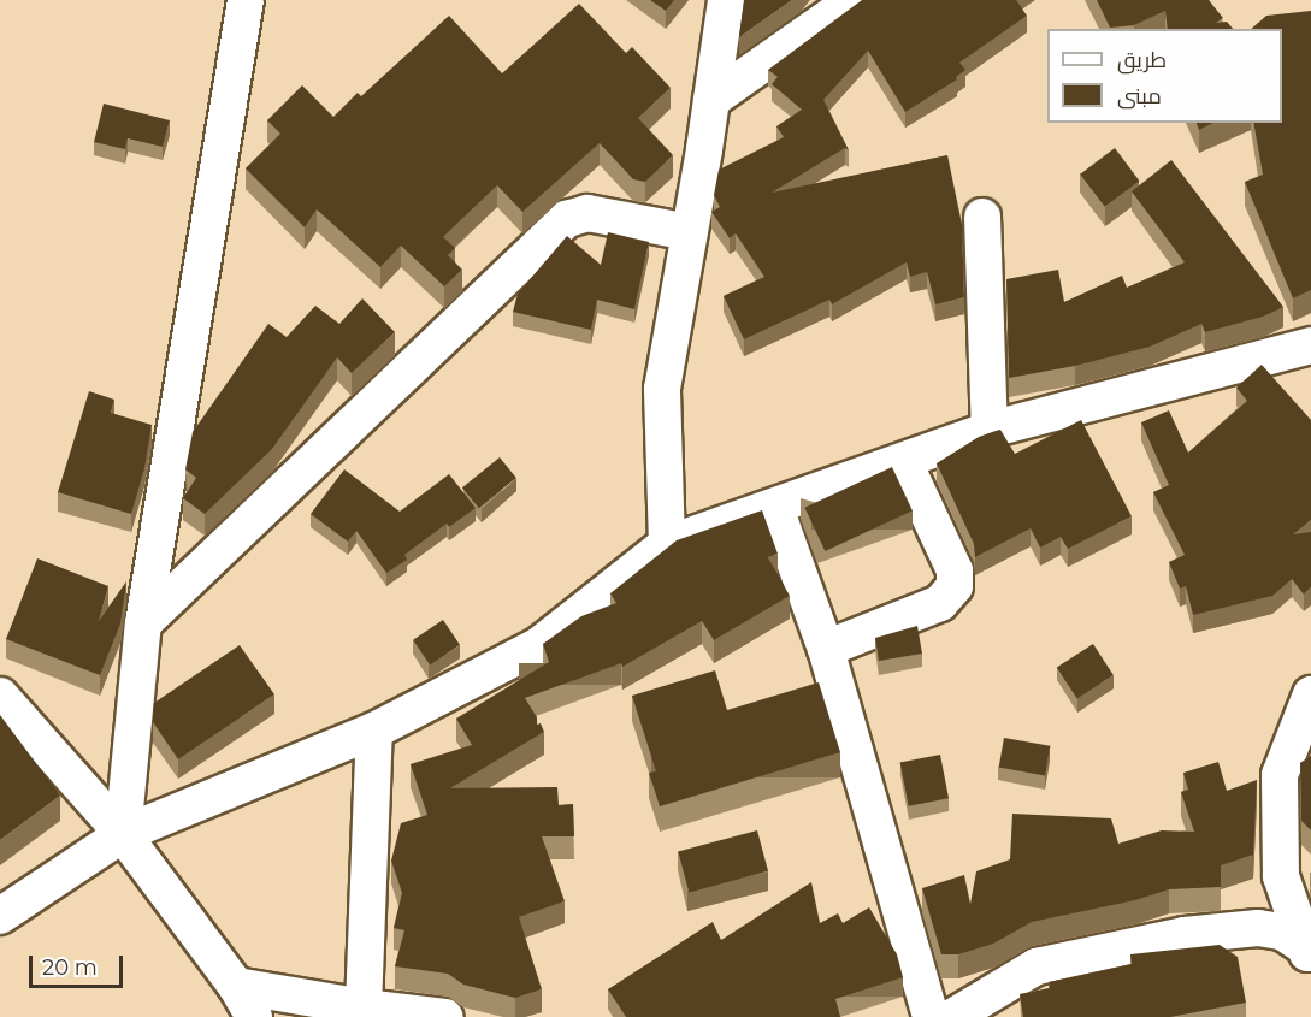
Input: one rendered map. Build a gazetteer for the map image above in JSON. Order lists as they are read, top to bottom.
{
  "legend": ["طريق", "مبنى"],
  "scale_bar": "20 m"
}
